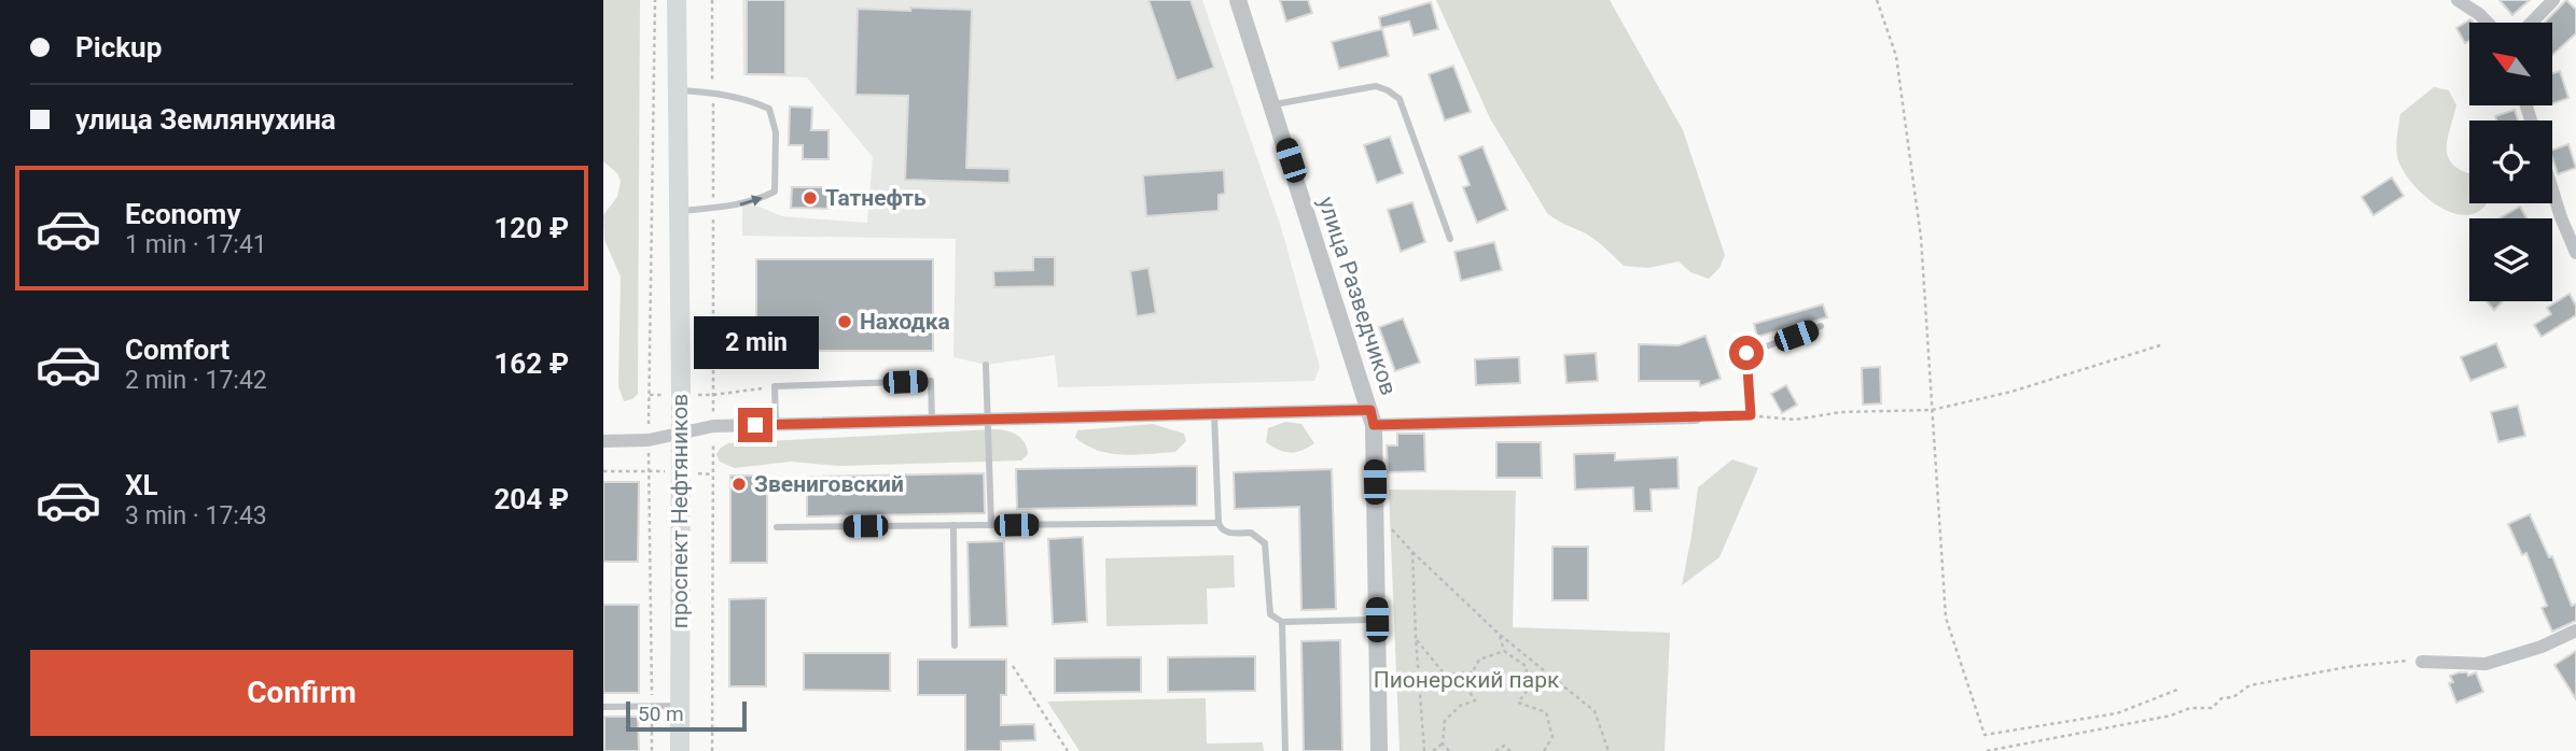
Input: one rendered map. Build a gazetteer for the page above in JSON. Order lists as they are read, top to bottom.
{
  "streets": {
    "main road": ["проспект Нефтяников"],
    "street": ["улица Разведчиков"]
  },
  "parks": ["Пионерский парк"],
  "places": ["Татнефть", "Находка", "Звениговский"],
  "scale_bar": "50 m",
  "north": "top left",
  "page": {
    "banner": ["Pickup", "улица Землянухина"],
    "list": [
      {
        "name": "Economy",
        "note": "1 min · 17:41",
        "value": "120 ₽"
      },
      {
        "name": "Comfort",
        "note": "2 min · 17:42",
        "value": "162 ₽"
      },
      {
        "name": "XL",
        "note": "3 min · 17:43",
        "value": "204 ₽"
      }
    ],
    "bubble": "2 min",
    "buttons": "Confirm",
    "scale": "50 m"
  }
}
